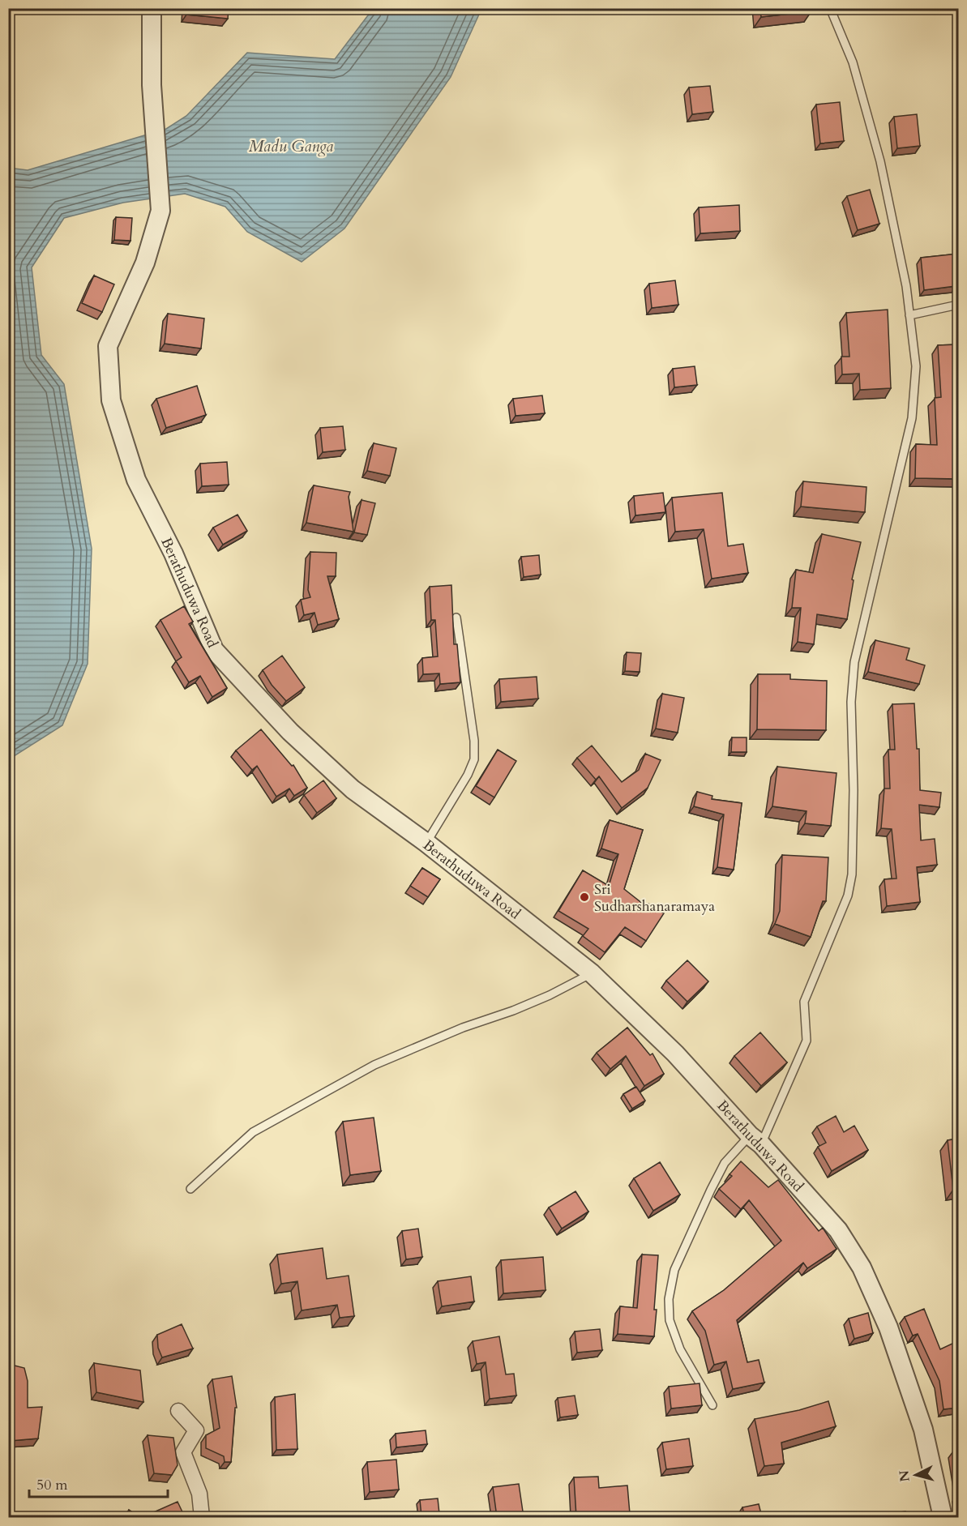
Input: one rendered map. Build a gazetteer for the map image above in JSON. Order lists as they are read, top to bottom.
{
  "streets": {
    "street": ["Berathuduwa Road"]
  },
  "water": ["Madu Ganga"],
  "places": ["Sri Sudharshanaramaya"],
  "scale_bar": "50 m",
  "north": "left"
}
